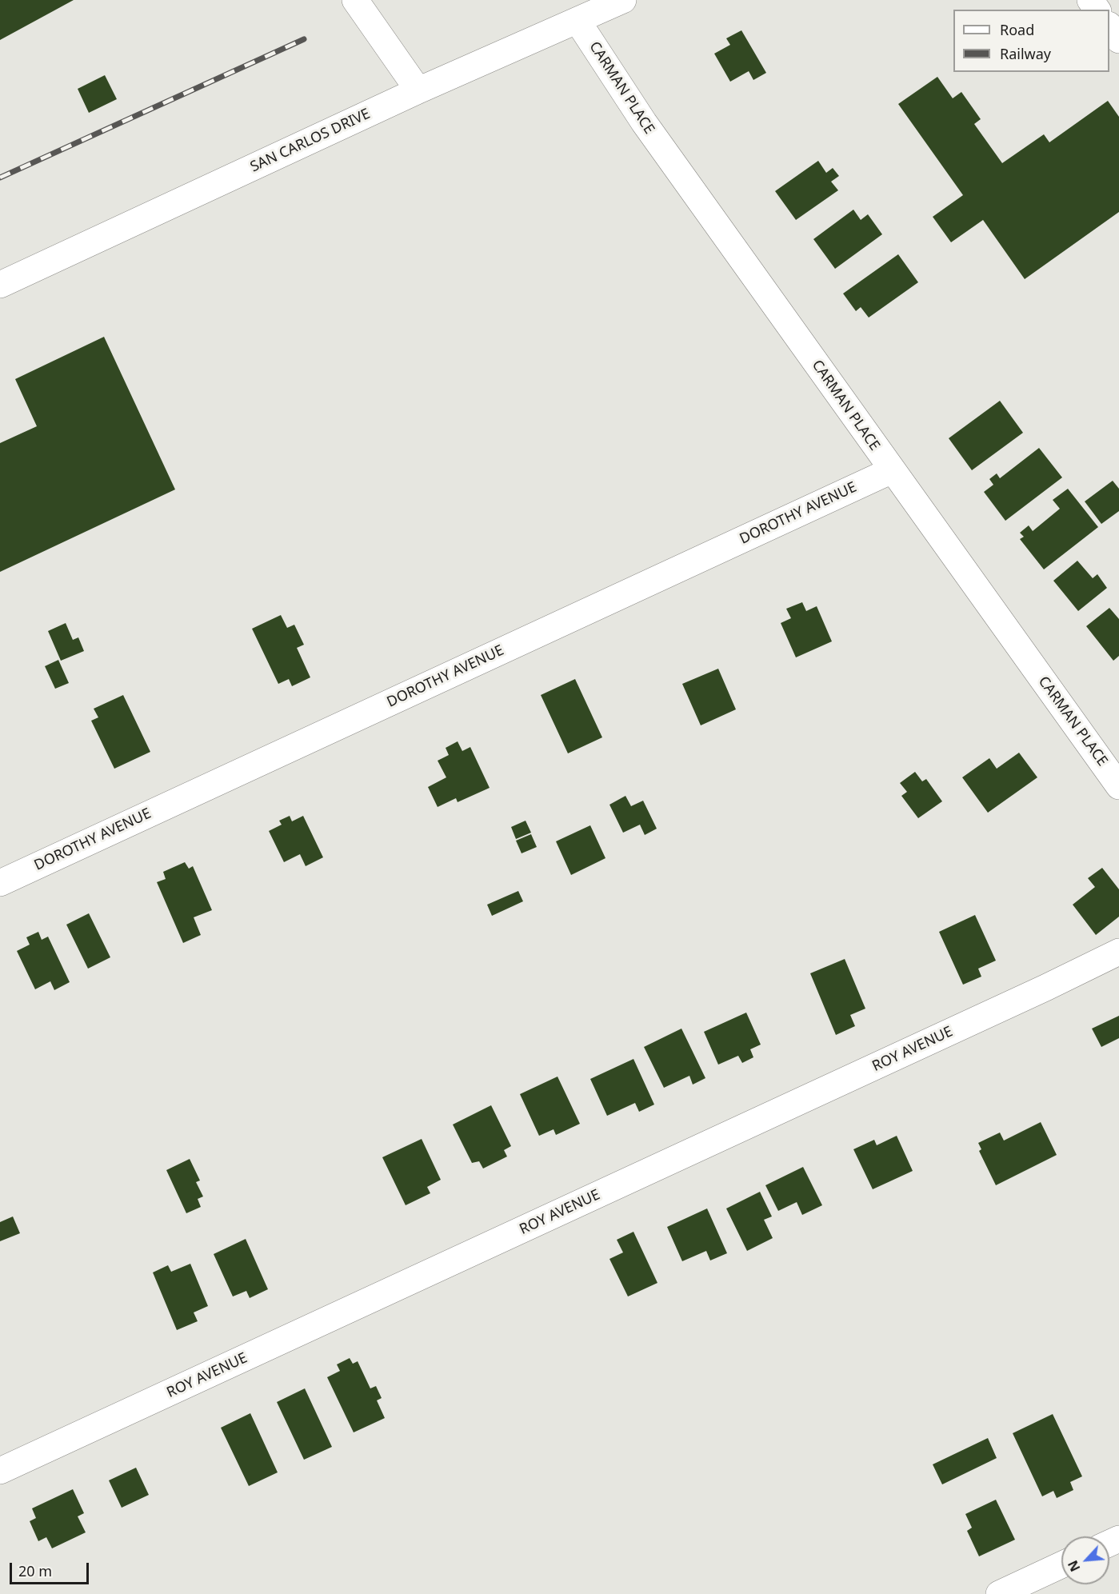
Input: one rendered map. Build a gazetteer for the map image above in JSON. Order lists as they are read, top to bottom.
{
  "streets": {
    "street": [
      "CARMAN PLACE",
      "SAN CARLOS DRIVE",
      "DOROTHY AVENUE",
      "ROY AVENUE"
    ]
  },
  "crossings": [
    ["CARMAN PLACE", "SAN CARLOS DRIVE"],
    ["CARMAN PLACE", "DOROTHY AVENUE"]
  ],
  "legend": ["Road", "Railway"],
  "scale_bar": "20 m",
  "north": "bottom left"
}
